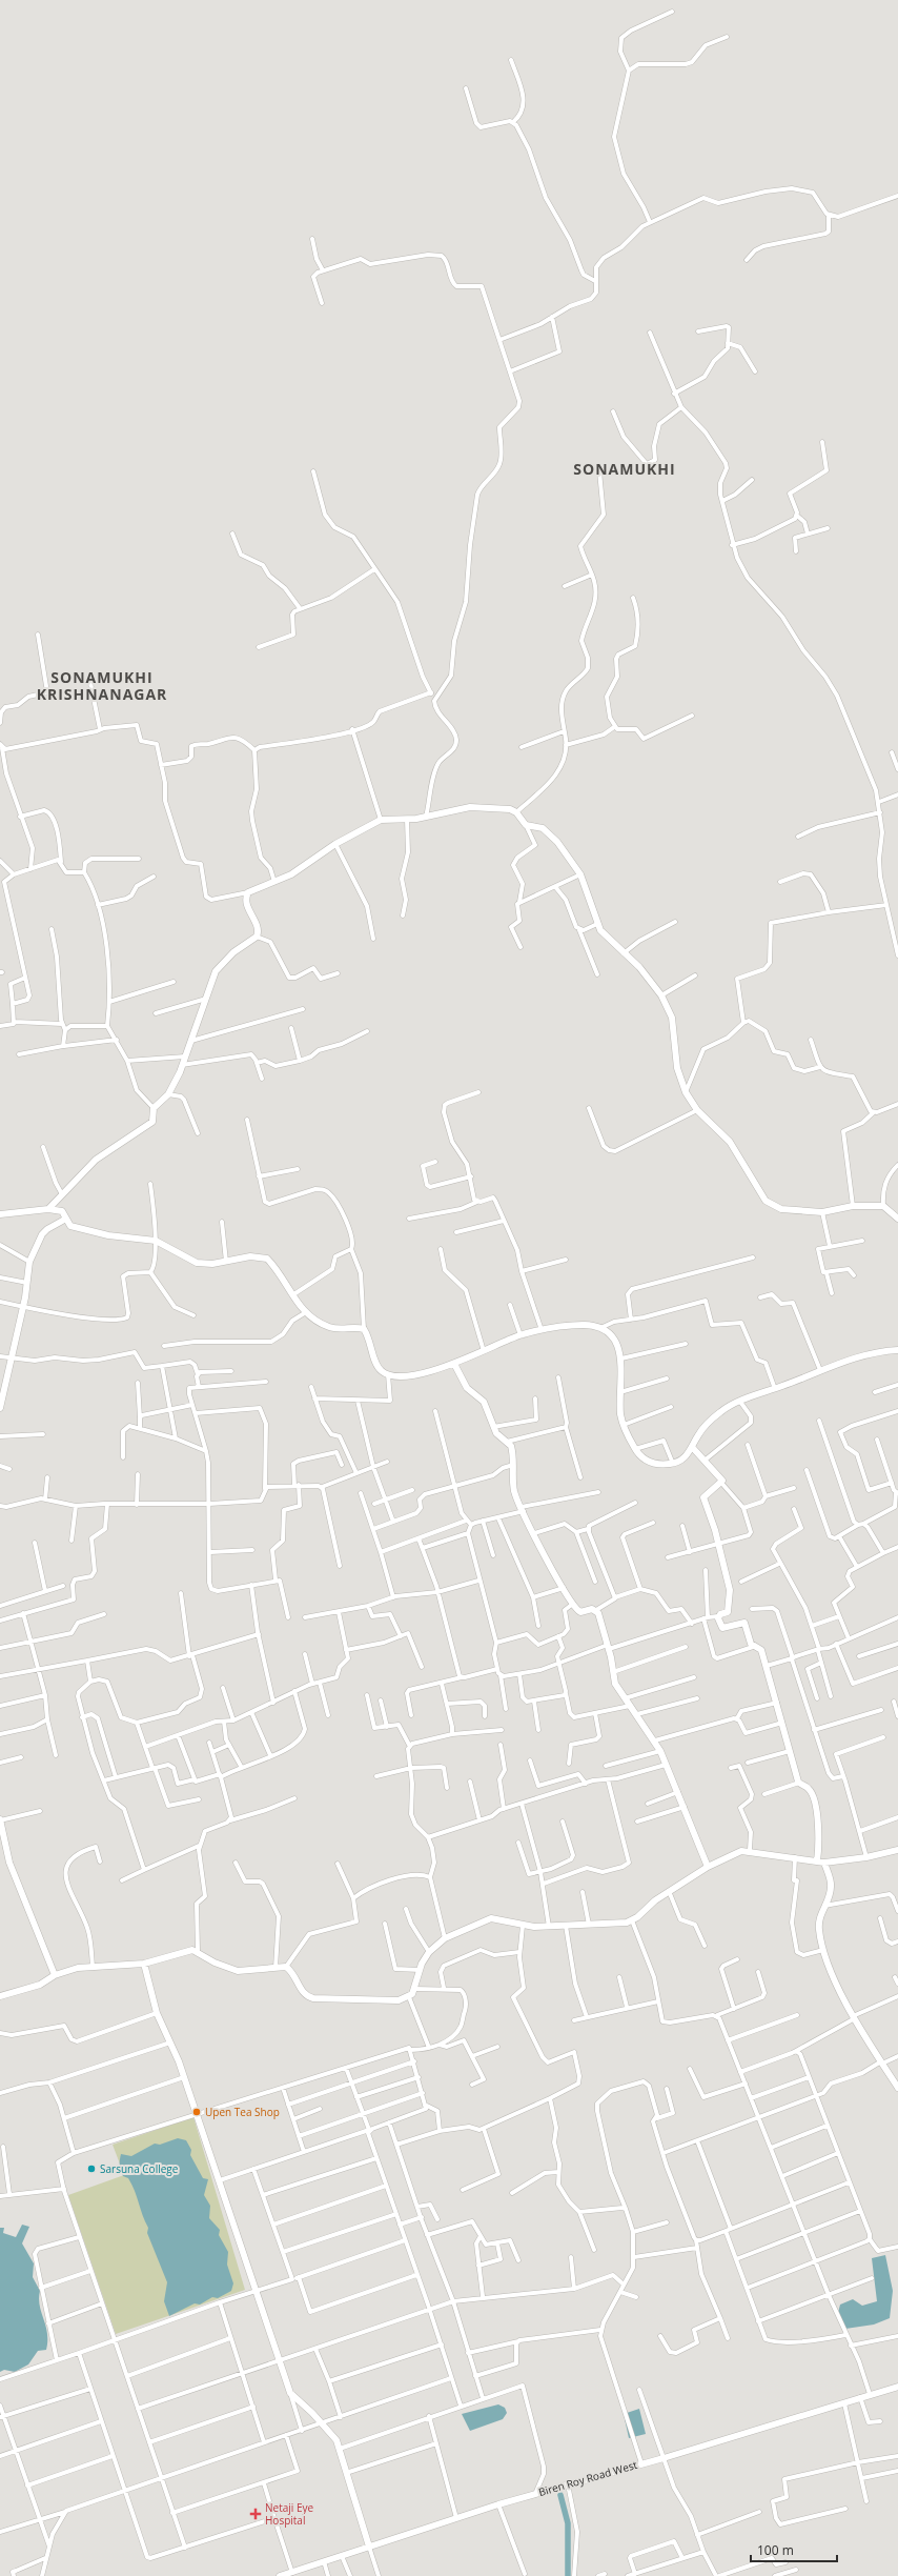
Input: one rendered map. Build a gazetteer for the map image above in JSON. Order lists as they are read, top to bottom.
{
  "streets": {
    "street": ["Biren Roy Road West"]
  },
  "districts": ["SONAMUKHI", "SONAMUKHI KRISHNANAGAR"],
  "places": {
    "other": ["Upen Tea Shop", "Sarsuna College"],
    "health": ["Netaji Eye Hospital"]
  },
  "scale_bar": "100 m"
}
